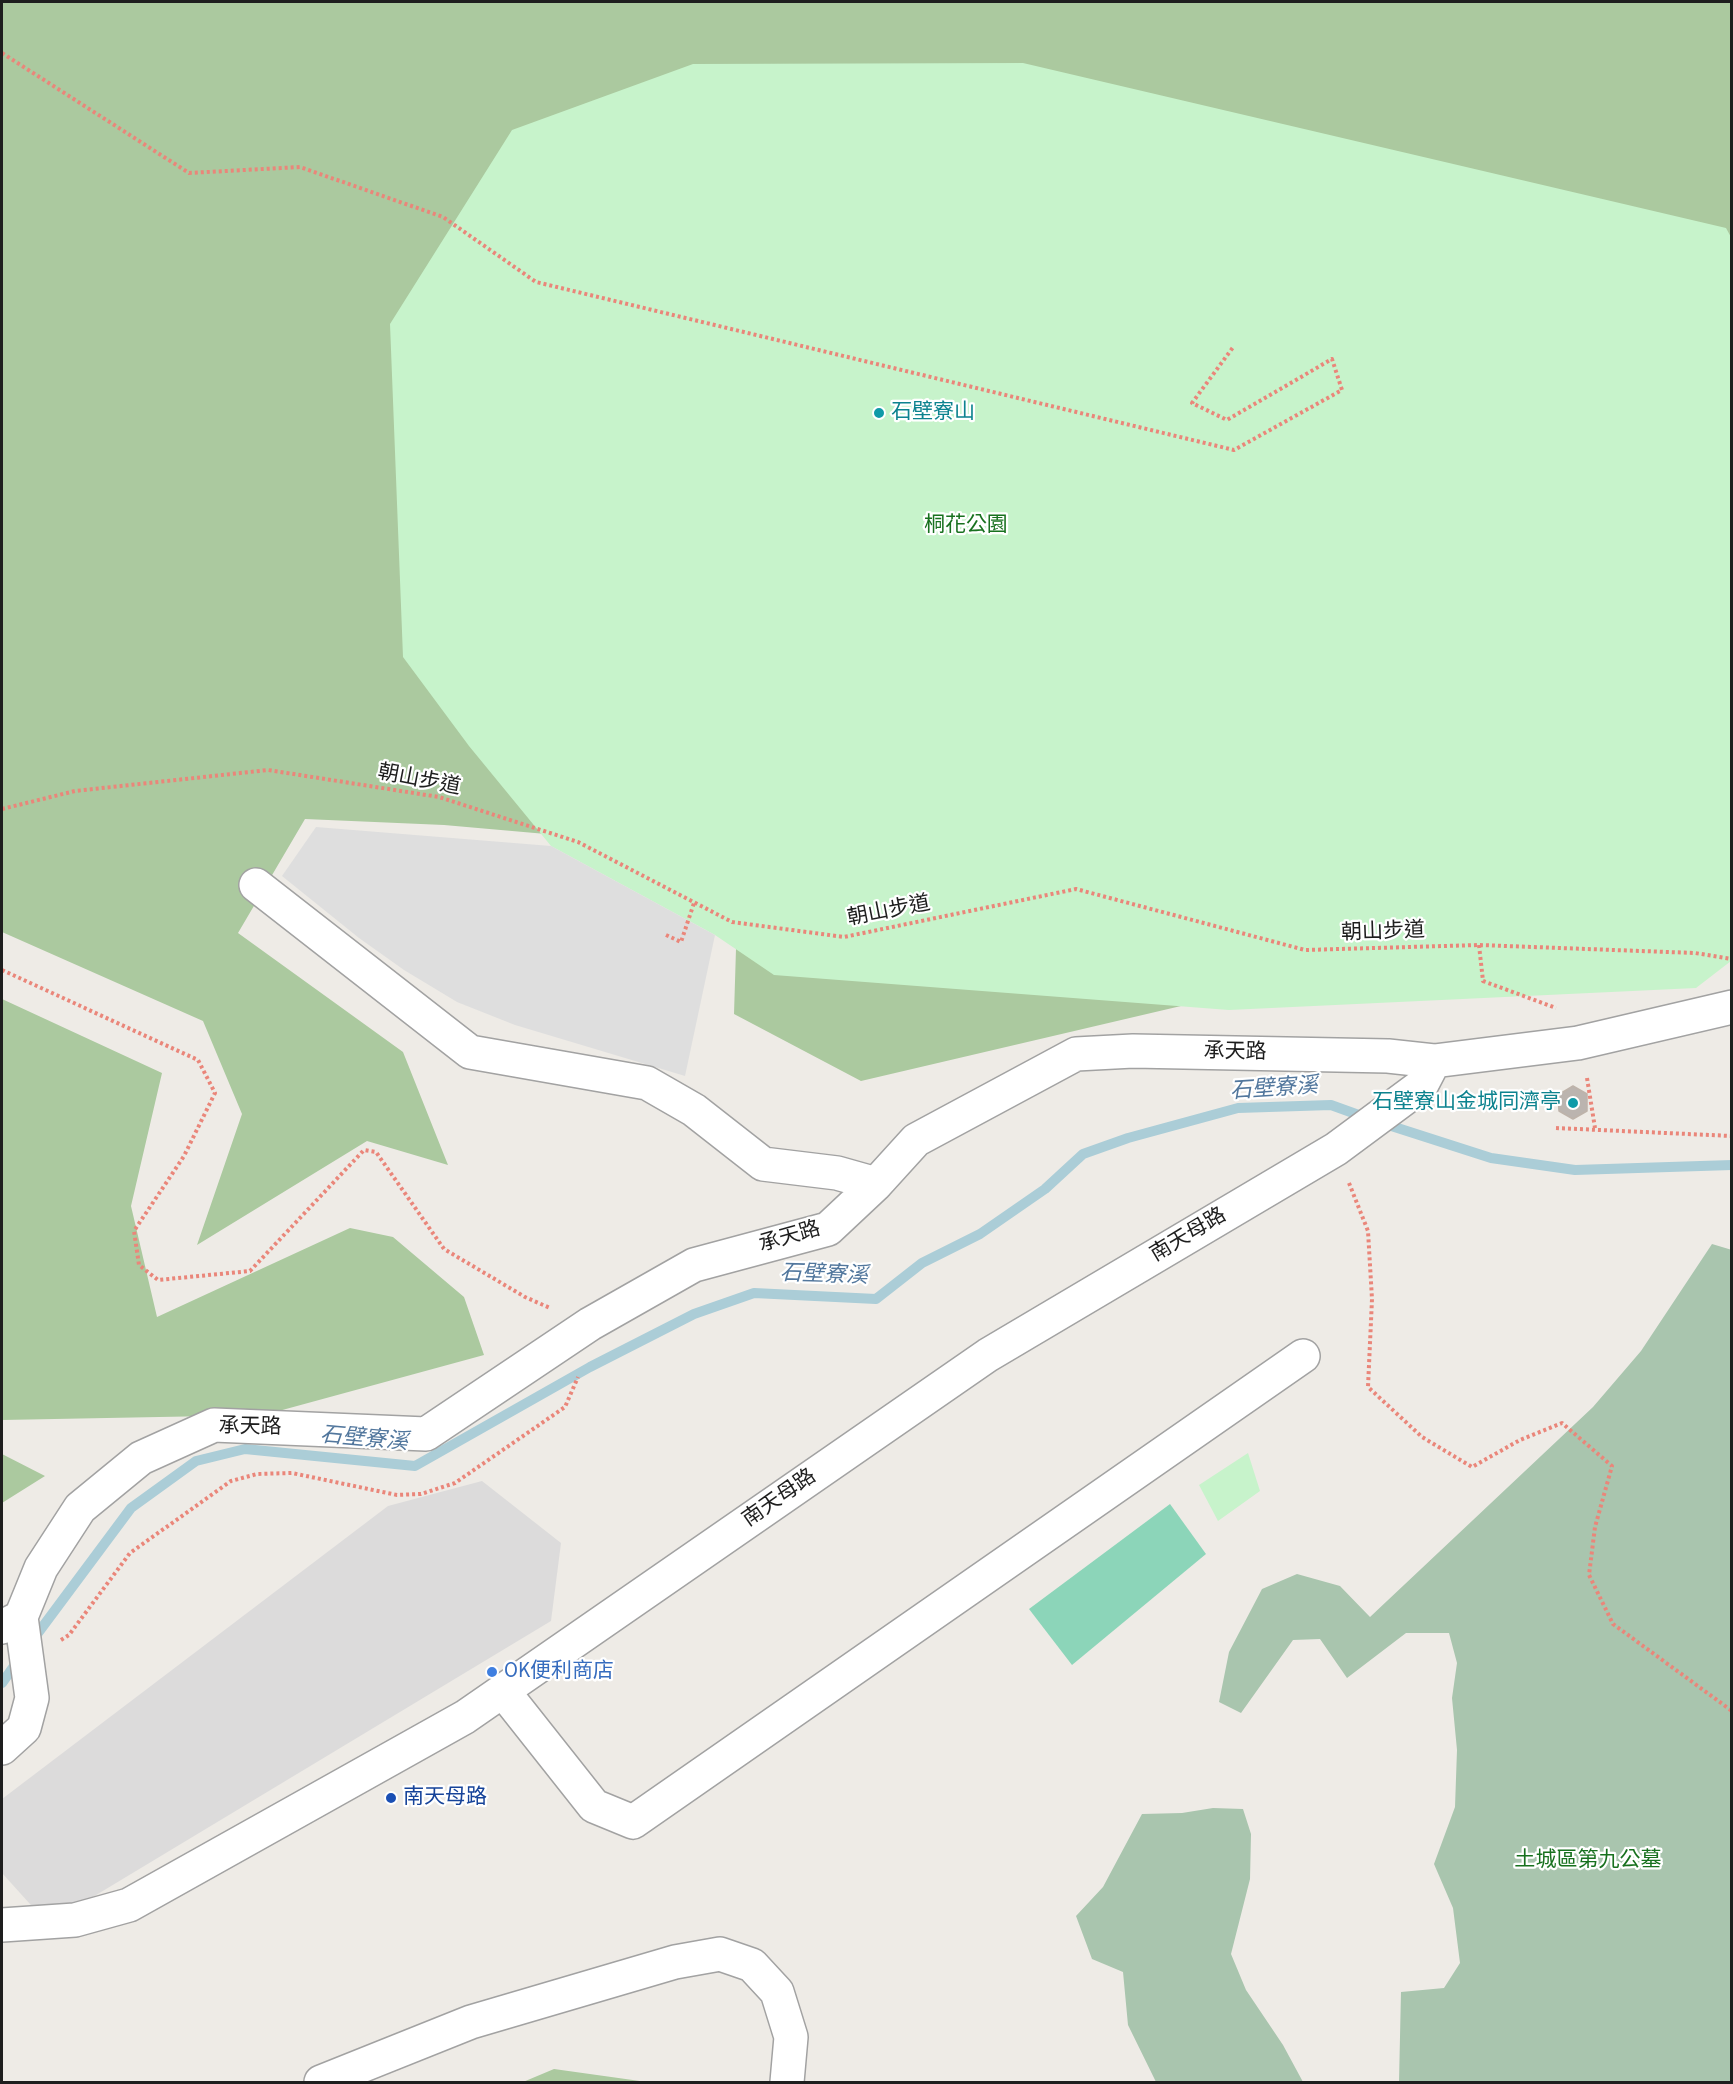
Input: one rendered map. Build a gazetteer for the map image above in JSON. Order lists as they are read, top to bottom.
{
  "streets": {
    "street": ["承天路", "南天母路"],
    "path": ["朝山步道"]
  },
  "crossings": [
    ["承天路", "南天母路"]
  ],
  "water": ["石壁寮溪"],
  "parks": ["桐花公園", "土城區第九公墓"],
  "places": [
    "石壁寮山",
    "石壁寮山金城同濟亭",
    "OK便利商店",
    "南天母路"
  ]
}
